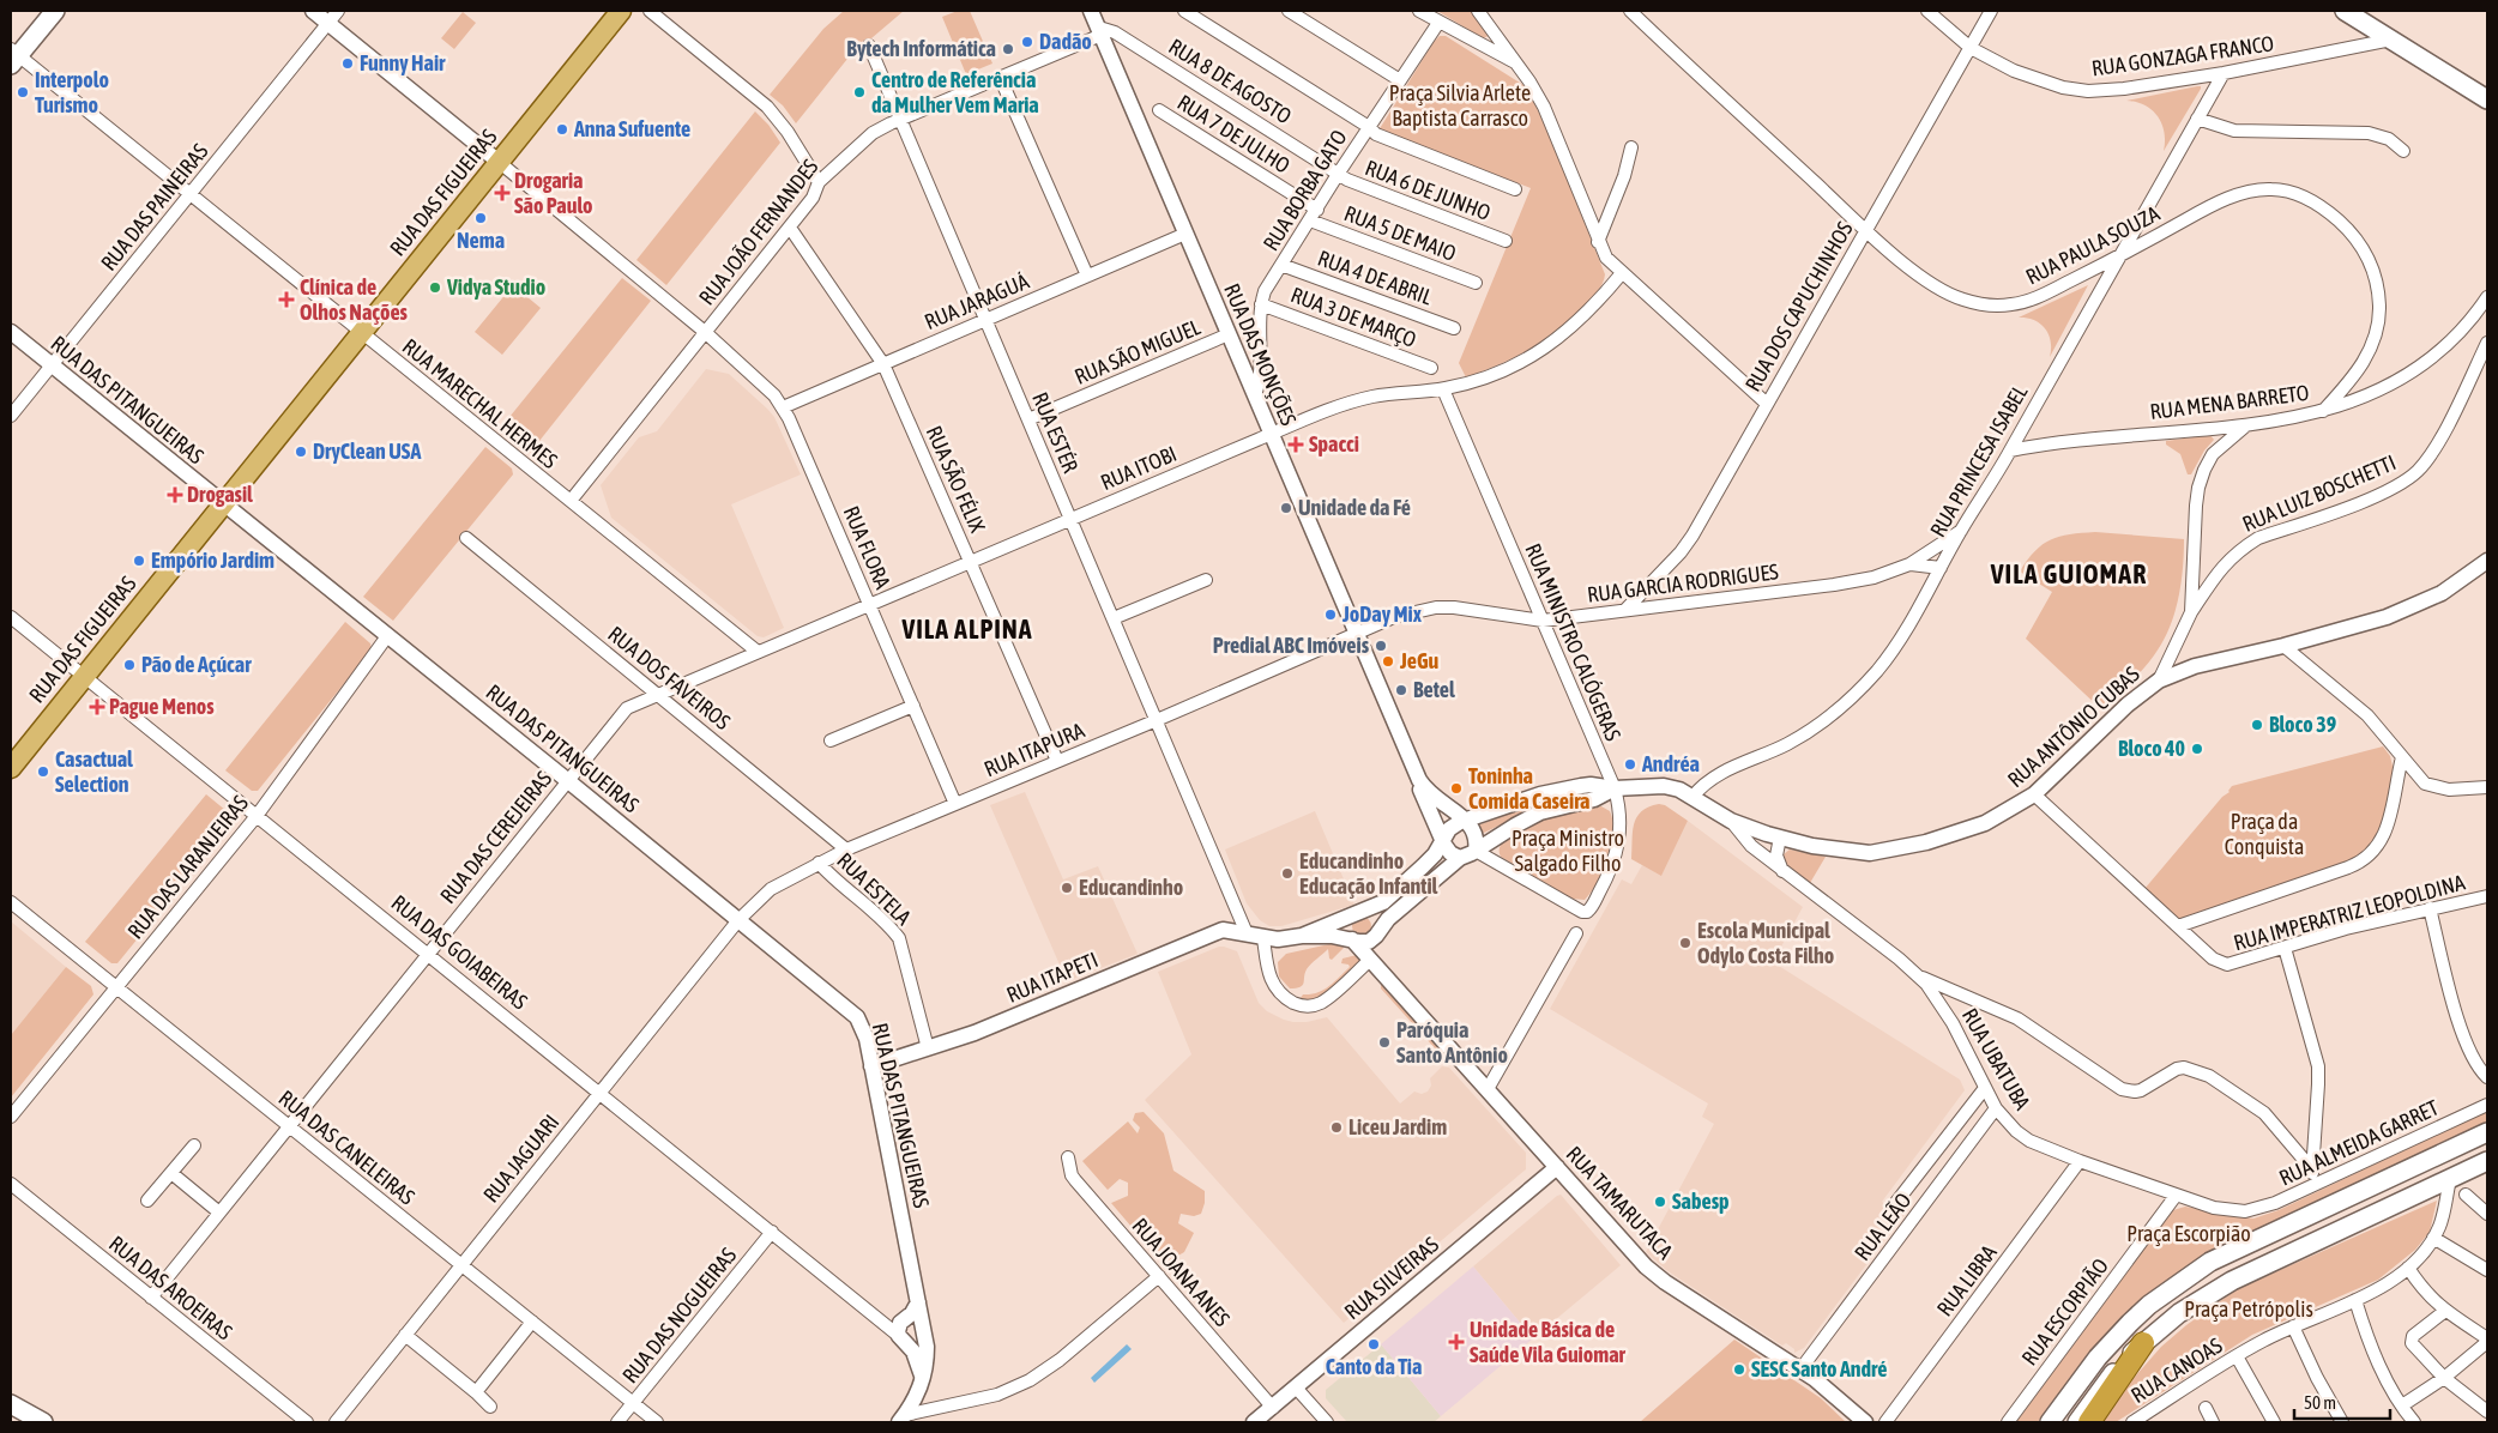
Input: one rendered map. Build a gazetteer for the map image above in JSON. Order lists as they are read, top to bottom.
{
  "streets": {
    "main road": ["RUA DAS FIGUEIRAS"],
    "street": [
      "RUA GONZAGA FRANCO",
      "RUA 8 DE AGOSTO",
      "RUA 7 DE JULHO",
      "RUA BORBA GATO",
      "RUA 6 DE JUNHO",
      "RUA DAS PAINEIRAS",
      "RUA JOÃO FERNANDES",
      "RUA 5 DE MAIO",
      "RUA PAULA SOUZA",
      "RUA 4 DE ABRIL",
      "RUA JARAGUÁ",
      "RUA DOS CAPUCHINHOS",
      "RUA 3 DE MARÇO",
      "RUA SÃO MIGUEL",
      "RUA DAS MONÇÕES",
      "RUA DAS PITANGUEIRAS",
      "RUA MENA BARRETO",
      "RUA MARECHAL HERMES",
      "RUA ESTÉR",
      "RUA PRINCESA ISABEL",
      "RUA ITOBI",
      "RUA SÃO FÉLIX",
      "RUA LUIZ BOSCHETTI",
      "RUA FLORA",
      "RUA GARCIA RODRIGUES",
      "RUA MINISTRO CALÓGERAS",
      "RUA DOS FAVEIROS",
      "RUA ANTÔNIO CUBAS",
      "RUA ITAPURA",
      "RUA DAS CEREJEIRAS",
      "RUA DAS LARANJEIRAS",
      "RUA ESTELA",
      "RUA IMPERATRIZ LEOPOLDINA",
      "RUA DAS GOIABEIRAS",
      "RUA ITAPETI",
      "RUA UBATUBA",
      "RUA ALMEIDA GARRET",
      "RUA DAS CANELEIRAS",
      "RUA JAGUARI",
      "RUA TAMARUTACA",
      "RUA LEÃO",
      "RUA JOANA ANES",
      "RUA SILVEIRAS",
      "RUA LIBRA",
      "RUA DAS AROEIRAS",
      "RUA ESCORPIÃO",
      "RUA DAS NOGUEIRAS",
      "RUA CANOAS"
    ]
  },
  "crossings": [
    ["RUA GONZAGA FRANCO", "RUA DOS CAPUCHINHOS"],
    ["RUA GONZAGA FRANCO", "RUA PRINCESA ISABEL"],
    ["RUA 8 DE AGOSTO", "RUA BORBA GATO"],
    ["RUA 8 DE AGOSTO", "RUA 6 DE JUNHO"],
    ["RUA 8 DE AGOSTO", "RUA JOÃO FERNANDES"],
    ["RUA 8 DE AGOSTO", "RUA DAS MONÇÕES"],
    ["RUA 7 DE JULHO", "RUA BORBA GATO"],
    ["RUA 7 DE JULHO", "RUA 5 DE MAIO"],
    ["RUA BORBA GATO", "RUA 6 DE JUNHO"],
    ["RUA BORBA GATO", "RUA 5 DE MAIO"],
    ["RUA BORBA GATO", "RUA 4 DE ABRIL"],
    ["RUA BORBA GATO", "RUA 3 DE MARÇO"],
    ["RUA BORBA GATO", "RUA DAS MONÇÕES"],
    ["RUA DAS FIGUEIRAS", "RUA DAS PITANGUEIRAS"],
    ["RUA DAS FIGUEIRAS", "RUA MARECHAL HERMES"],
    ["RUA DAS FIGUEIRAS", "RUA FLORA"],
    ["RUA DAS FIGUEIRAS", "RUA DAS GOIABEIRAS"],
    ["RUA DAS PAINEIRAS", "RUA DAS PITANGUEIRAS"],
    ["RUA DAS PAINEIRAS", "RUA MARECHAL HERMES"],
    ["RUA JOÃO FERNANDES", "RUA DAS MONÇÕES"],
    ["RUA JOÃO FERNANDES", "RUA MARECHAL HERMES"],
    ["RUA JOÃO FERNANDES", "RUA ESTÉR"],
    ["RUA JOÃO FERNANDES", "RUA SÃO FÉLIX"],
    ["RUA JOÃO FERNANDES", "RUA FLORA"],
    ["RUA PAULA SOUZA", "RUA DOS CAPUCHINHOS"],
    ["RUA PAULA SOUZA", "RUA MENA BARRETO"],
    ["RUA PAULA SOUZA", "RUA PRINCESA ISABEL"],
    ["RUA JARAGUÁ", "RUA DAS MONÇÕES"],
    ["RUA JARAGUÁ", "RUA ESTÉR"],
    ["RUA JARAGUÁ", "RUA SÃO FÉLIX"],
    ["RUA JARAGUÁ", "RUA FLORA"],
    ["RUA DOS CAPUCHINHOS", "RUA GARCIA RODRIGUES"],
    ["RUA SÃO MIGUEL", "RUA DAS MONÇÕES"],
    ["RUA SÃO MIGUEL", "RUA ESTÉR"],
    ["RUA DAS MONÇÕES", "RUA ITOBI"],
    ["RUA DAS MONÇÕES", "RUA GARCIA RODRIGUES"],
    ["RUA DAS MONÇÕES", "RUA MINISTRO CALÓGERAS"],
    ["RUA DAS MONÇÕES", "RUA ANTÔNIO CUBAS"],
    ["RUA DAS MONÇÕES", "RUA ITAPURA"],
    ["RUA DAS PITANGUEIRAS", "RUA ITAPURA"],
    ["RUA DAS PITANGUEIRAS", "RUA DAS CEREJEIRAS"],
    ["RUA DAS PITANGUEIRAS", "RUA DAS LARANJEIRAS"],
    ["RUA DAS PITANGUEIRAS", "RUA DAS GOIABEIRAS"],
    ["RUA DAS PITANGUEIRAS", "RUA ITAPETI"],
    ["RUA DAS PITANGUEIRAS", "RUA JAGUARI"],
    ["RUA MENA BARRETO", "RUA PRINCESA ISABEL"],
    ["RUA MARECHAL HERMES", "RUA ITOBI"],
    ["RUA ESTÉR", "RUA ITOBI"],
    ["RUA ESTÉR", "RUA ITAPURA"],
    ["RUA ESTÉR", "RUA ITAPETI"],
    ["RUA PRINCESA ISABEL", "RUA GARCIA RODRIGUES"],
    ["RUA PRINCESA ISABEL", "RUA ANTÔNIO CUBAS"],
    ["RUA ITOBI", "RUA SÃO FÉLIX"],
    ["RUA ITOBI", "RUA FLORA"],
    ["RUA ITOBI", "RUA MINISTRO CALÓGERAS"],
    ["RUA ITOBI", "RUA DOS FAVEIROS"],
    ["RUA ITOBI", "RUA DAS CEREJEIRAS"],
    ["RUA SÃO FÉLIX", "RUA ITAPURA"],
    ["RUA FLORA", "RUA ITAPURA"],
    ["RUA GARCIA RODRIGUES", "RUA MINISTRO CALÓGERAS"],
    ["RUA GARCIA RODRIGUES", "RUA ITAPURA"],
    ["RUA MINISTRO CALÓGERAS", "RUA ANTÔNIO CUBAS"],
    ["RUA DOS FAVEIROS", "RUA ITAPURA"],
    ["RUA DOS FAVEIROS", "RUA DAS CEREJEIRAS"],
    ["RUA ANTÔNIO CUBAS", "RUA IMPERATRIZ LEOPOLDINA"],
    ["RUA ANTÔNIO CUBAS", "RUA UBATUBA"],
    ["RUA ANTÔNIO CUBAS", "RUA TAMARUTACA"],
    ["RUA ITAPURA", "RUA ESTELA"],
    ["RUA ITAPURA", "RUA JAGUARI"],
    ["RUA DAS CEREJEIRAS", "RUA DAS GOIABEIRAS"],
    ["RUA DAS CEREJEIRAS", "RUA DAS CANELEIRAS"],
    ["RUA DAS CEREJEIRAS", "RUA DAS AROEIRAS"],
    ["RUA DAS LARANJEIRAS", "RUA DAS GOIABEIRAS"],
    ["RUA DAS LARANJEIRAS", "RUA DAS CANELEIRAS"],
    ["RUA ESTELA", "RUA ITAPETI"],
    ["RUA DAS GOIABEIRAS", "RUA JAGUARI"],
    ["RUA DAS GOIABEIRAS", "RUA DAS NOGUEIRAS"],
    ["RUA UBATUBA", "RUA ALMEIDA GARRET"],
    ["RUA UBATUBA", "RUA LEÃO"],
    ["RUA UBATUBA", "RUA LIBRA"],
    ["RUA UBATUBA", "RUA ESCORPIÃO"],
    ["RUA DAS CANELEIRAS", "RUA JAGUARI"],
    ["RUA DAS CANELEIRAS", "RUA DAS NOGUEIRAS"],
    ["RUA TAMARUTACA", "RUA LEÃO"],
    ["RUA TAMARUTACA", "RUA SILVEIRAS"],
    ["RUA JOANA ANES", "RUA SILVEIRAS"]
  ],
  "districts": ["VILA GUIOMAR", "VILA ALPINA"],
  "parks": [
    "Praça Silvia Arlete Baptista Carrasco",
    "Praça da Conquista",
    "Praça Ministro Salgado Filho",
    "Praça Escorpião",
    "Praça Petrópolis"
  ],
  "places": {
    "other": [
      "Dadão",
      "Bytech Informática",
      "Funny Hair",
      "Interpolo Turismo",
      "Centro de Referência da Mulher Vem Maria",
      "Anna Sufuente",
      "Nema",
      "Vidya Studio",
      "DryClean USA",
      "Unidade da Fé",
      "Empório Jardim",
      "JoDay Mix",
      "Predial ABC Imóveis",
      "JeGu",
      "Pão de Açúcar",
      "Betel",
      "Bloco 39",
      "Bloco 40",
      "Andréa",
      "Casactual Selection",
      "Toninha Comida Caseira",
      "Educandinho Educação Infantil",
      "Educandinho",
      "Escola Municipal Odylo Costa Filho",
      "Paróquia Santo Antônio",
      "Liceu Jardim",
      "Sabesp",
      "Canto da Tia",
      "SESC Santo André"
    ],
    "health": [
      "Drogaria São Paulo",
      "Clínica de Olhos Nações",
      "Spacci",
      "Drogasil",
      "Pague Menos",
      "Unidade Básica de Saúde Vila Guiomar"
    ]
  },
  "scale_bar": "50 m"
}
